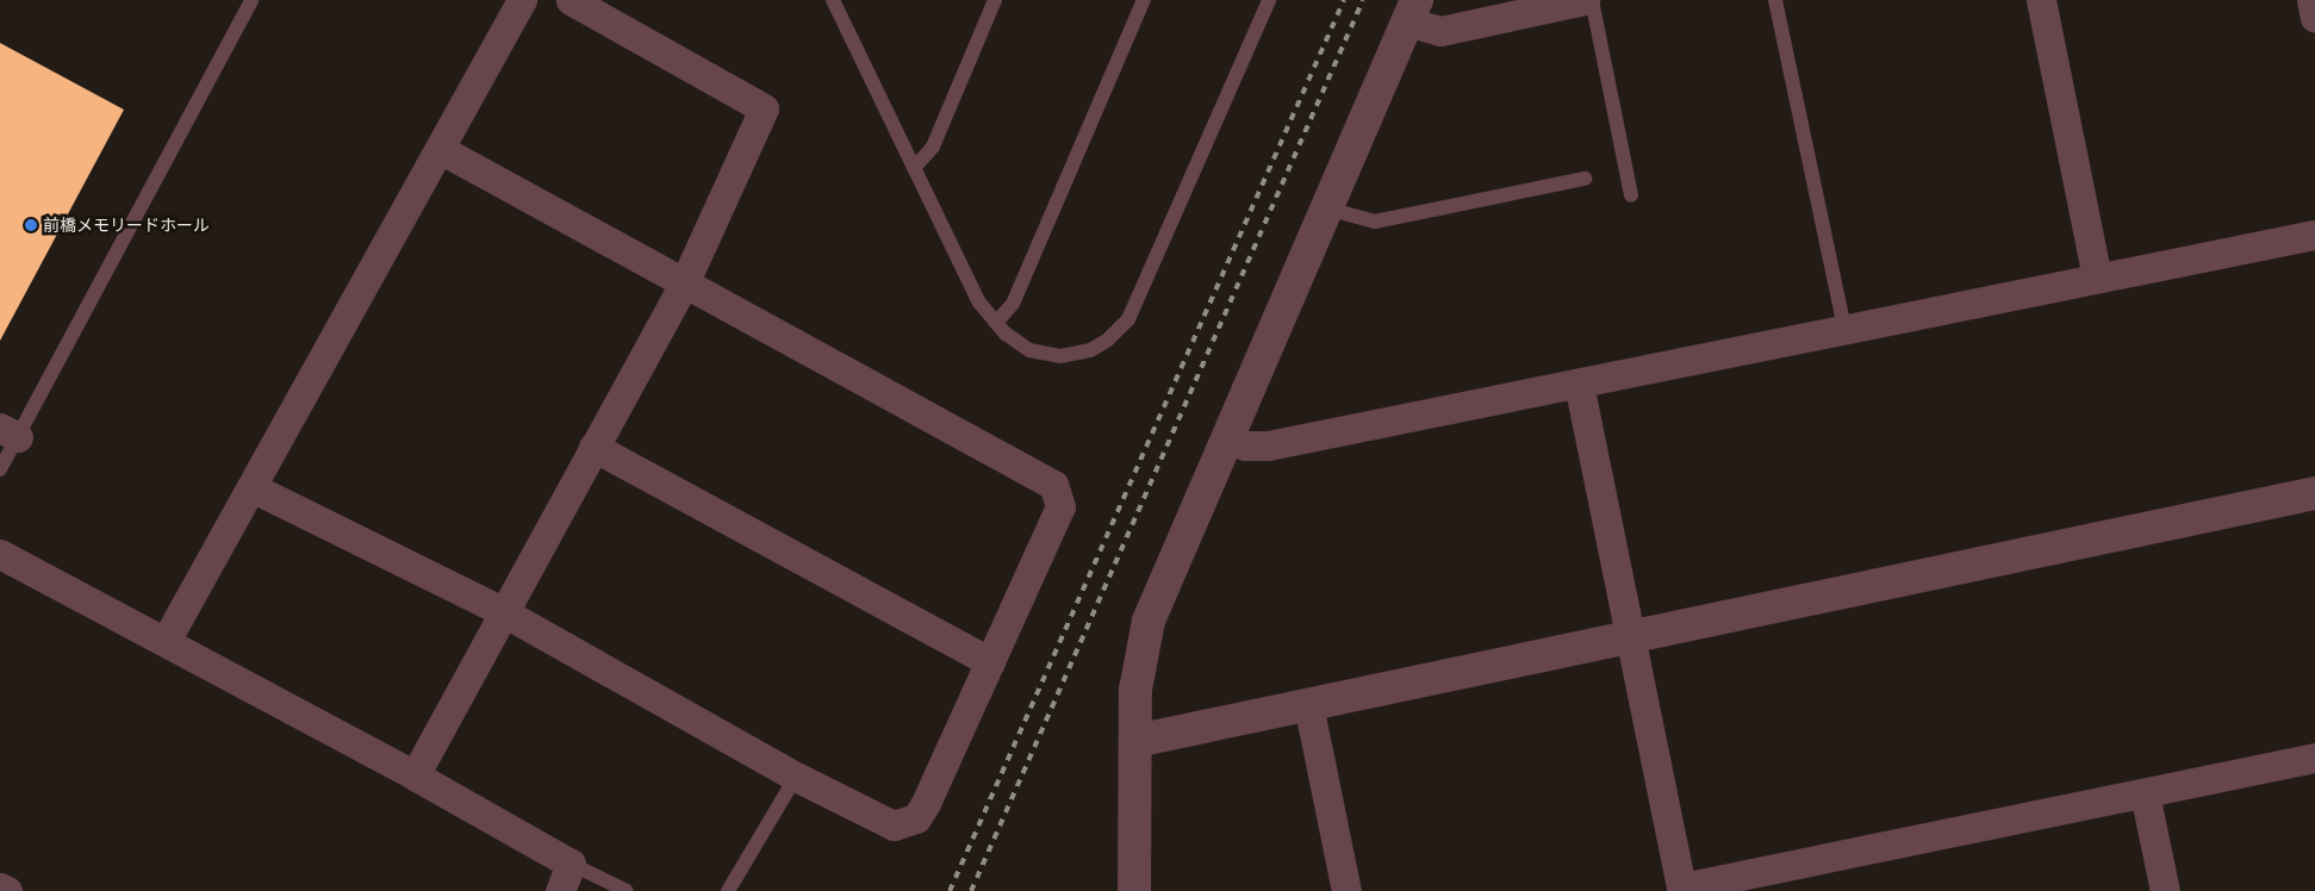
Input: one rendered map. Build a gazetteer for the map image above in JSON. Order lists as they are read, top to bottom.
{
  "places": ["前橋メモリードホール"]
}
